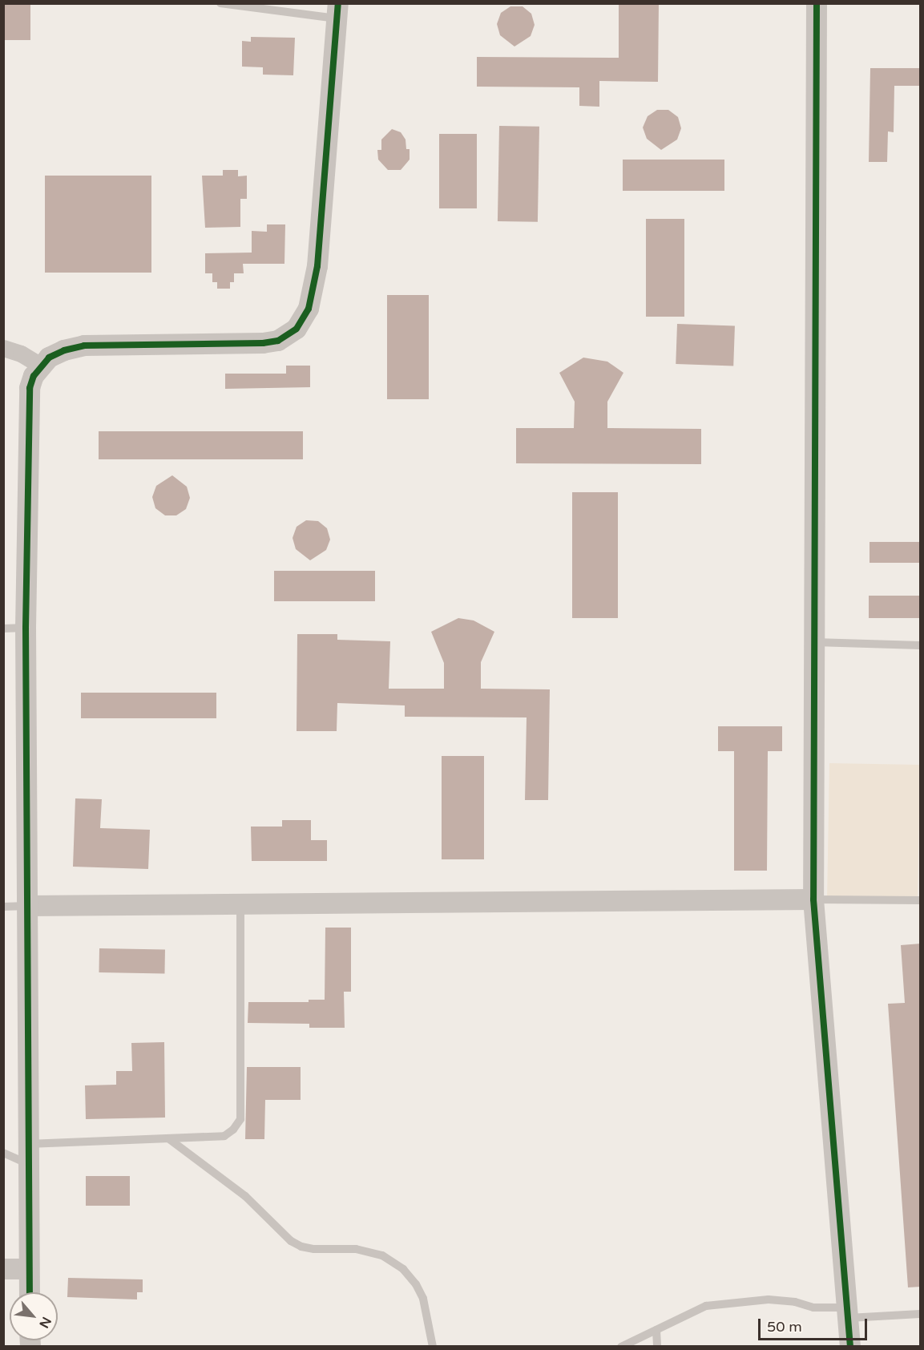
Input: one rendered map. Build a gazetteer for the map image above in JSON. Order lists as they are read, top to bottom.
{
  "scale_bar": "50 m",
  "north": "bottom right"
}
